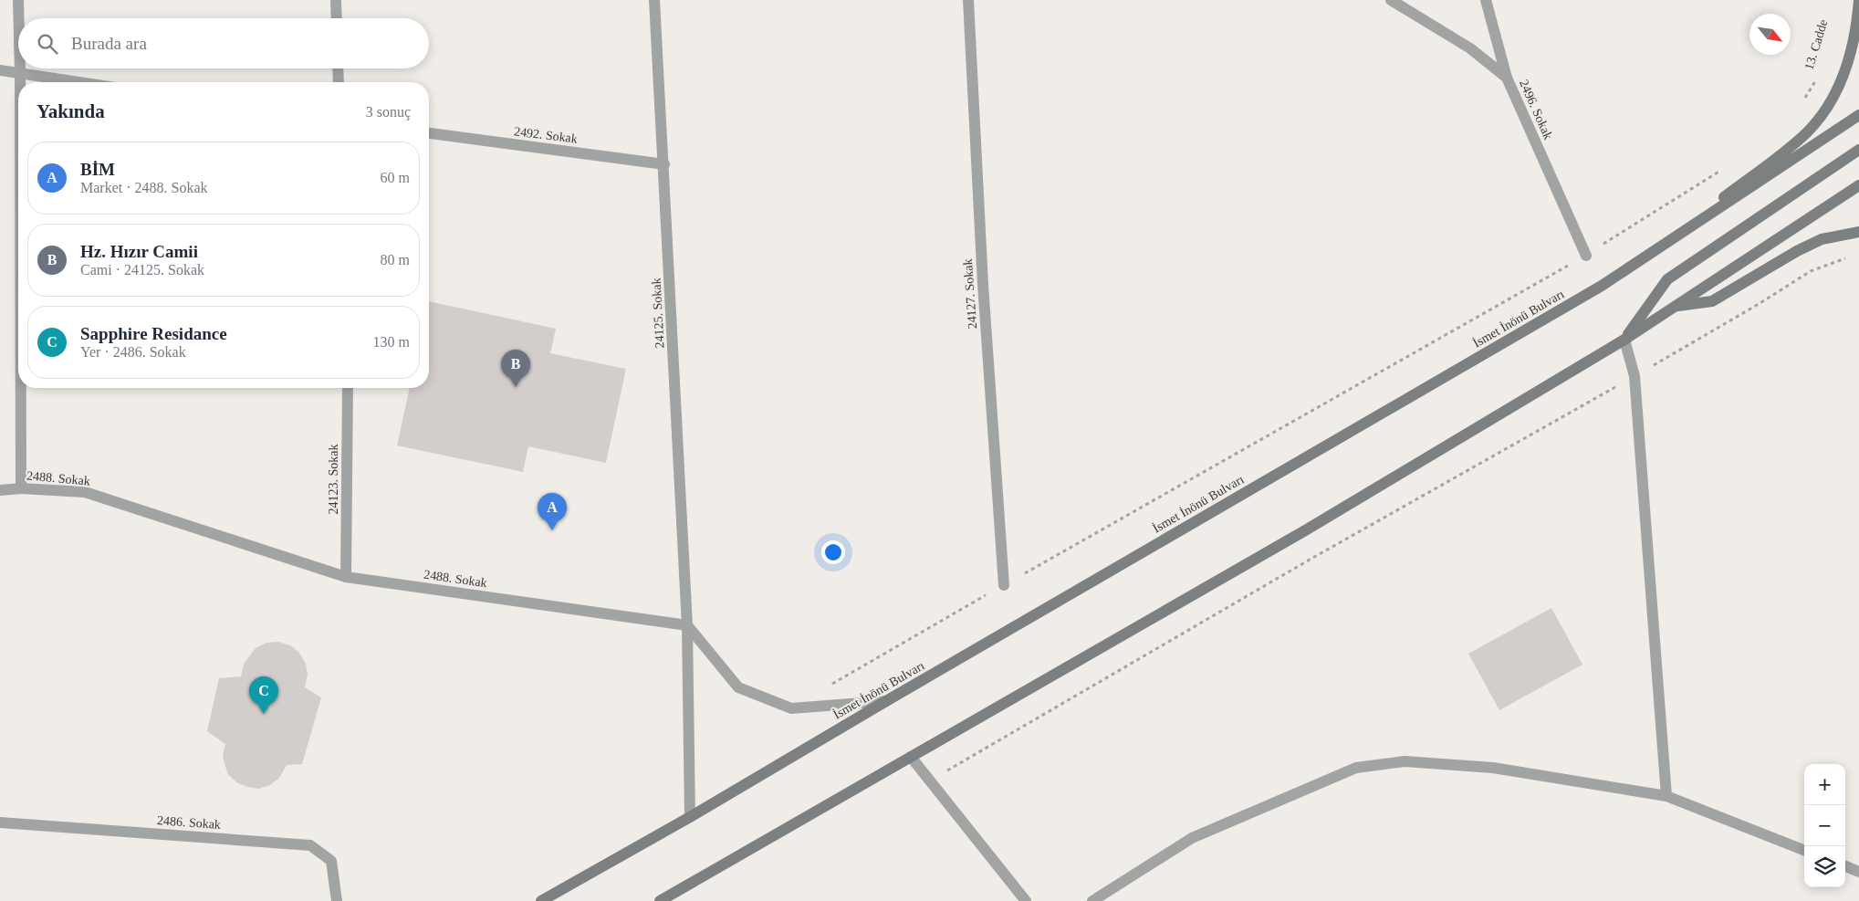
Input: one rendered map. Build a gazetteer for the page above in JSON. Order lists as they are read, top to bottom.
{
  "streets": {
    "main road": ["İsmet İnönü Bulvarı"],
    "street": [
      "2496. Sokak",
      "2492. Sokak",
      "24127. Sokak",
      "24125. Sokak",
      "2488. Sokak",
      "24123. Sokak",
      "2486. Sokak"
    ],
    "path": ["13. Cadde"]
  },
  "crossings": [
    ["2492. Sokak", "24125. Sokak"],
    ["24125. Sokak", "İsmet İnönü Bulvarı"],
    ["24125. Sokak", "2488. Sokak"],
    ["2488. Sokak", "24123. Sokak"]
  ],
  "north": "bottom right",
  "page": {
    "search": "Burada ara",
    "heading": ["Yakında", "3 sonuç"],
    "list": [
      {
        "mark": "A",
        "name": "BİM",
        "note": "Market · 2488. Sokak",
        "value": "60 m"
      },
      {
        "mark": "B",
        "name": "Hz. Hızır Camii",
        "note": "Cami · 24125. Sokak",
        "value": "80 m"
      },
      {
        "mark": "C",
        "name": "Sapphire Residance",
        "note": "Yer · 2486. Sokak",
        "value": "130 m"
      }
    ],
    "pins": ["B", "A", "C"],
    "map_buttons": ["+", "−"]
  }
}
